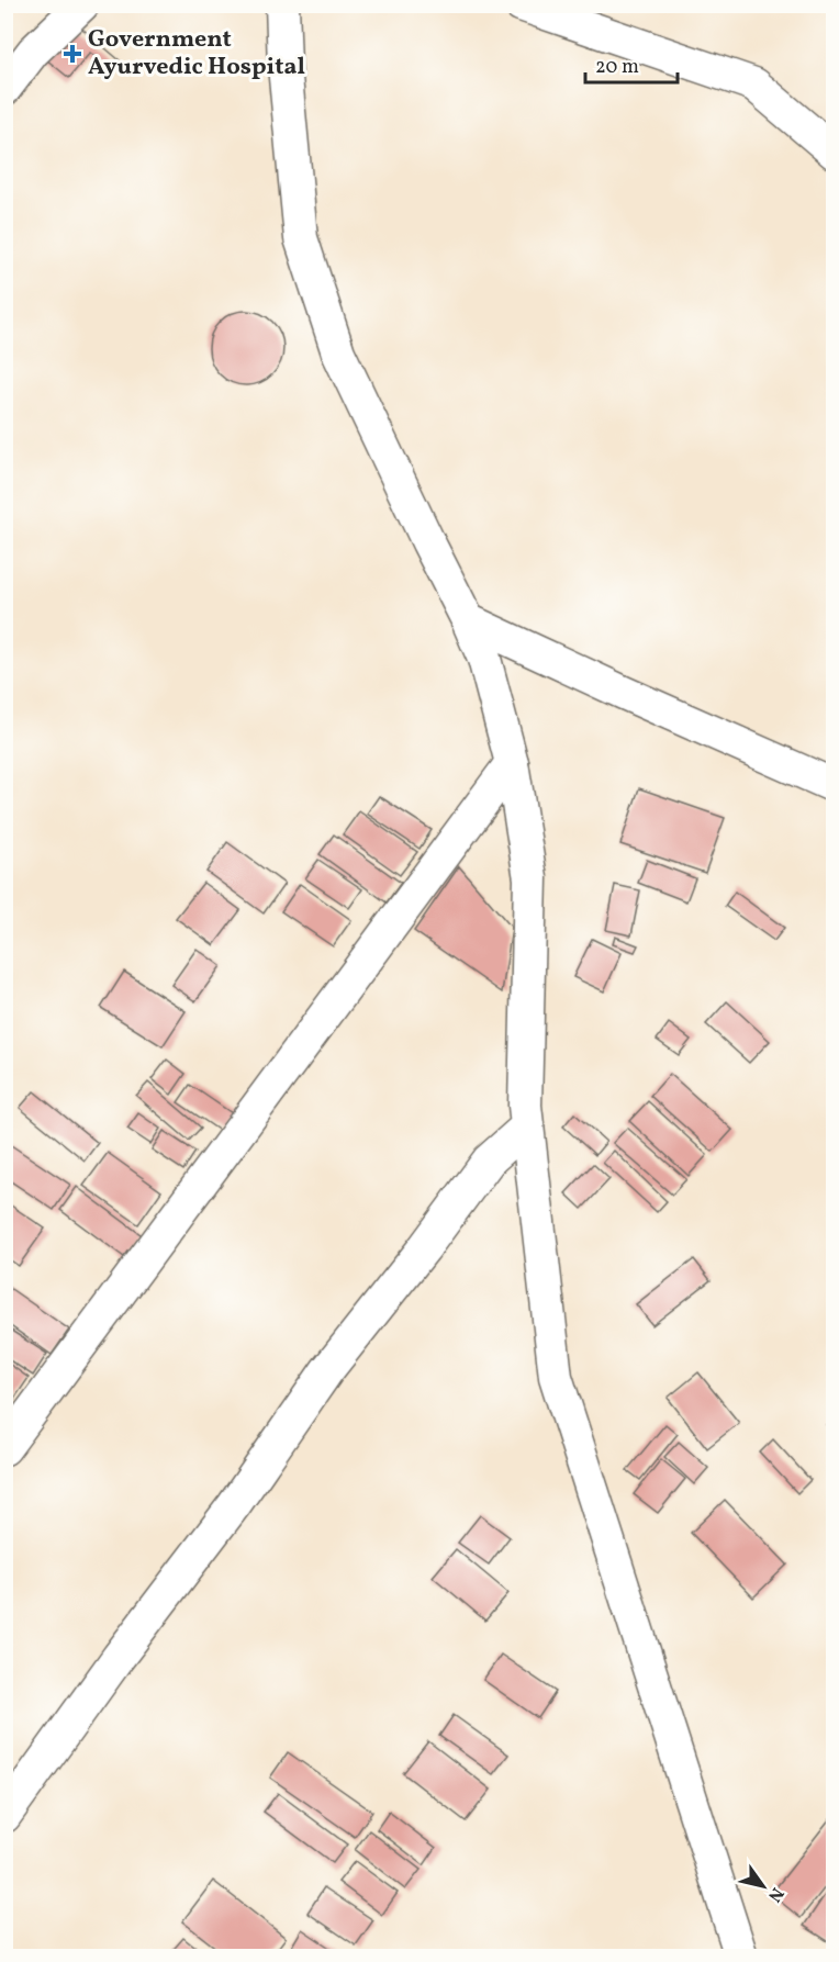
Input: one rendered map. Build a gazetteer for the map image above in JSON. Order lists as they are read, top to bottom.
{
  "places": {
    "health": ["Government Ayurvedic Hospital"]
  },
  "scale_bar": "20 m",
  "north": "bottom right"
}
